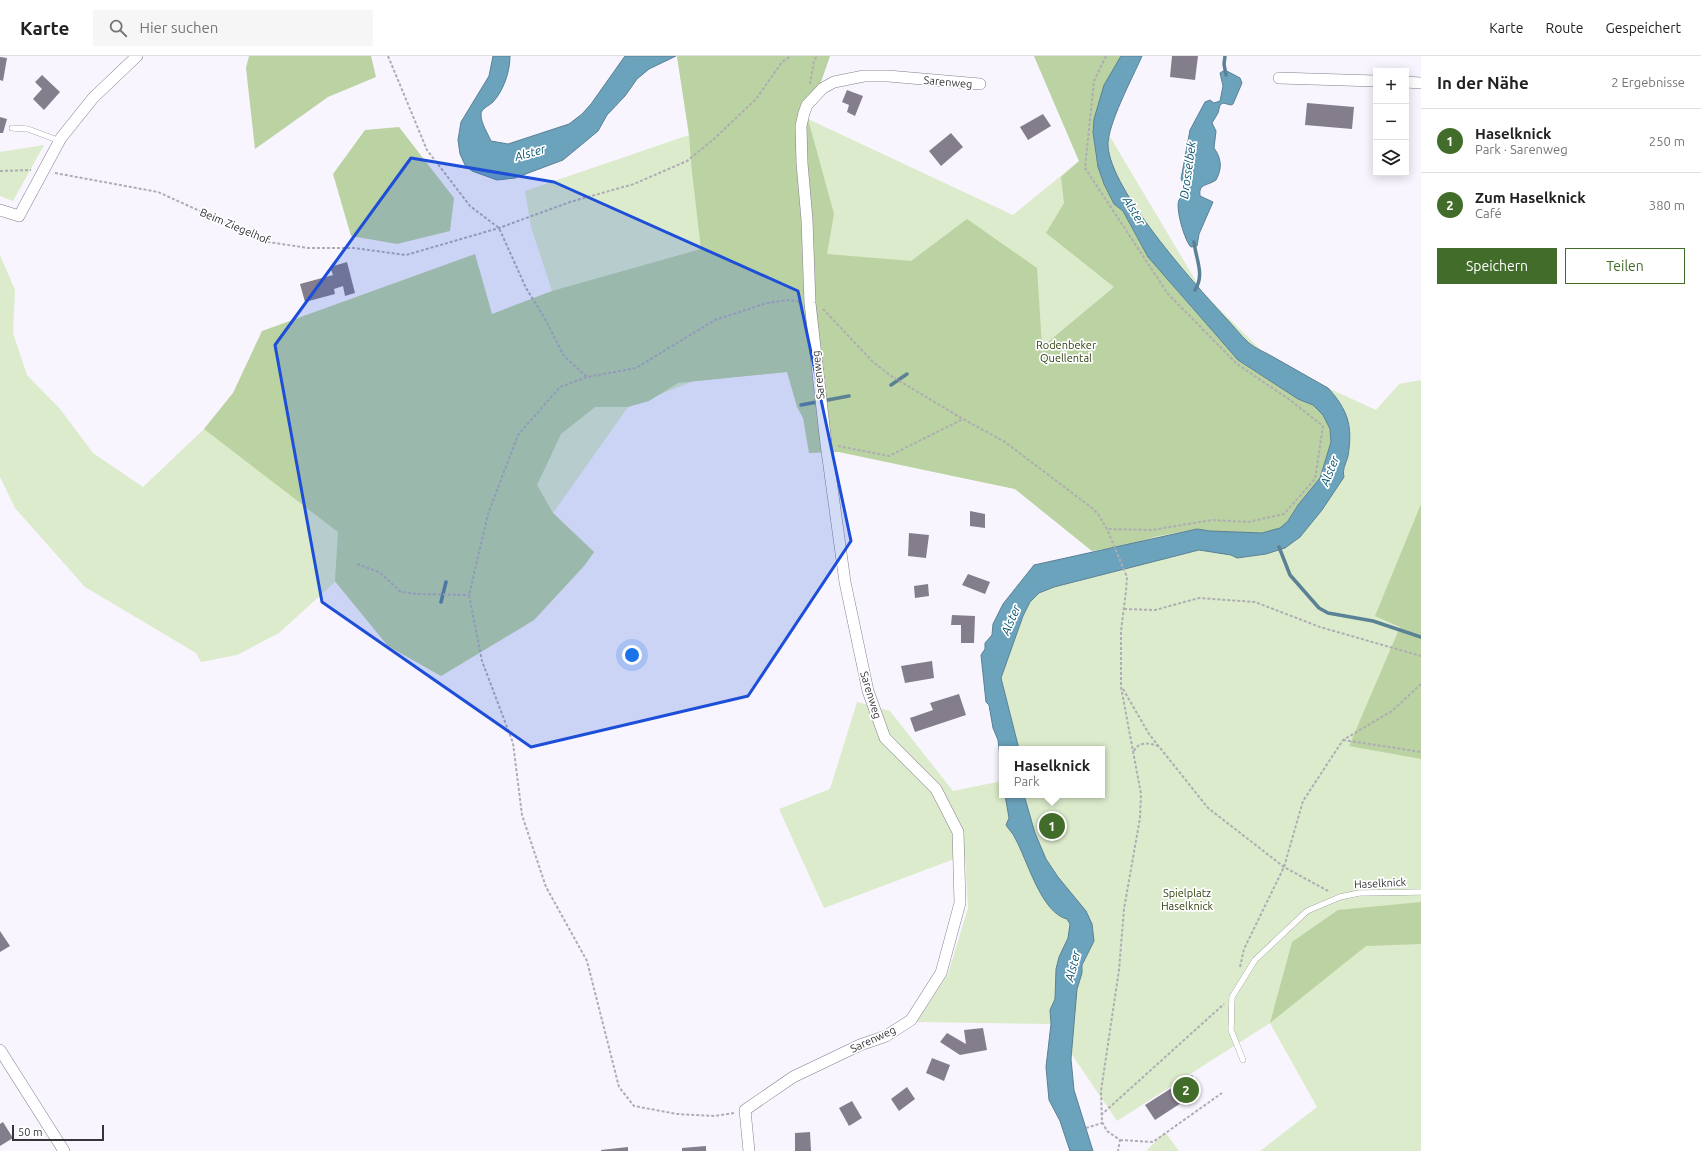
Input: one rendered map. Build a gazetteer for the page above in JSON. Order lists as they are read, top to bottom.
{
  "streets": {
    "street": ["Sarenweg"],
    "lane": ["Haselknick"],
    "path": ["Beim Ziegelhof"]
  },
  "water": ["Alster", "Drosselbek"],
  "parks": ["Rodenbeker Quellental", "Spielplatz Haselknick"],
  "scale_bar": "50 m",
  "page": {
    "header": "Karte",
    "search": "Hier suchen",
    "nav": ["Karte", "Route", "Gespeichert"],
    "heading": ["In der Nähe", "2 Ergebnisse"],
    "map_buttons": ["+", "−"],
    "list": [
      {
        "mark": "1",
        "name": "Haselknick",
        "note": "Park · Sarenweg",
        "value": "250 m"
      },
      {
        "mark": "2",
        "name": "Zum Haselknick",
        "note": "Café",
        "value": "380 m"
      }
    ],
    "buttons": ["Speichern", "Teilen"],
    "popup": ["Haselknick", "Park"],
    "pins": ["1", "2"],
    "scale": "50 m"
  }
}
